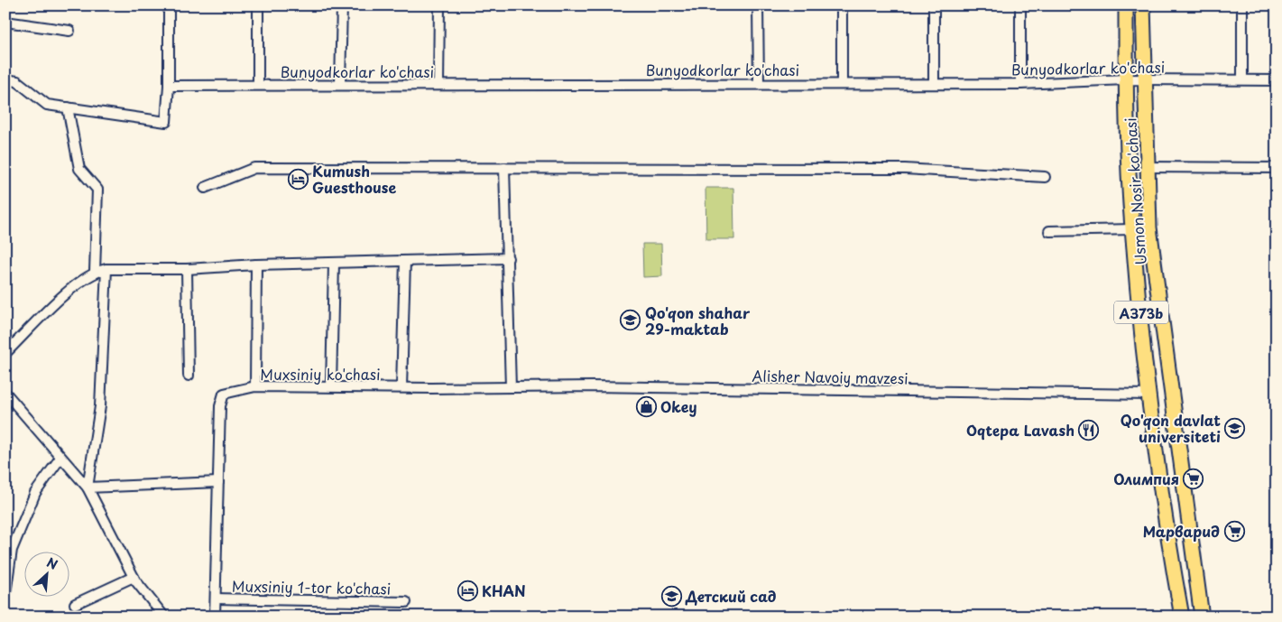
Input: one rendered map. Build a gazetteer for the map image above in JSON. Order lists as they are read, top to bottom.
{
  "streets": {
    "highway": ["Usmon Nosir ko'chasi", "A373b"],
    "street": [
      "Bunyodkorlar ko'chasi",
      "Muxsiniy ko'chasi",
      "Alisher Navoiy mavzesi",
      "Muxsiniy 1-tor ko'chasi"
    ]
  },
  "crossings": [
    ["Bunyodkorlar ko'chasi", "Usmon Nosir ko'chasi"],
    ["Usmon Nosir ko'chasi", "Alisher Navoiy mavzesi"],
    ["Muxsiniy ko'chasi", "Alisher Navoiy mavzesi"],
    ["Muxsiniy ko'chasi", "Muxsiniy 1-tor ko'chasi"]
  ],
  "places": {
    "hotel": ["Kumush Guesthouse", "KHAN"],
    "school or university": ["Qo'qon shahar 29-maktab", "Qo'qon davlat universiteti", "Детский сад"],
    "shop": ["Okey"],
    "restaurant": ["Oqtepa Lavash"],
    "supermarket": ["Олимпия", "Марварид"]
  },
  "north": "top right"
}
